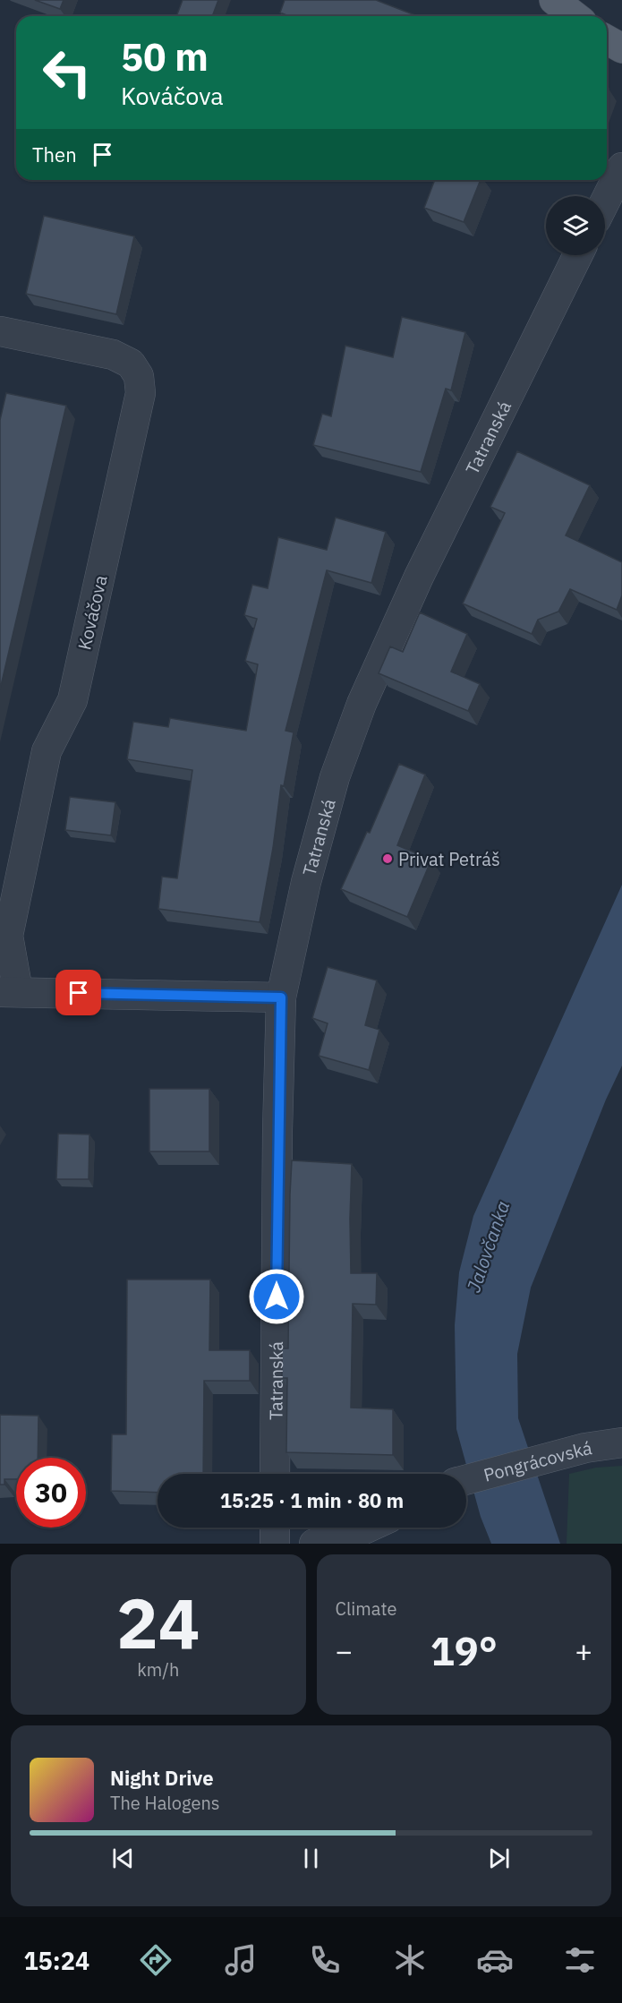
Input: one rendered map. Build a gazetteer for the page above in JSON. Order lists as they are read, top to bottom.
{
  "streets": {
    "street": ["Tatranská", "Kováčova", "Pongrácovská"]
  },
  "crossings": [
    ["Tatranská", "Kováčova"]
  ],
  "water": ["Jalovčanka"],
  "places": ["Privat Petráš"],
  "page": {
    "turn": ["50 m", "Kováčova"],
    "then": "Then",
    "limit": "30",
    "trip": "15:25 · 1 min · 80 m",
    "tile": [
      ["24", "km/h"],
      "Climate"
    ],
    "heat": ["−", "19°", "+"],
    "song": ["Night Drive", "The Halogens"],
    "tabs": "15:24"
  }
}
